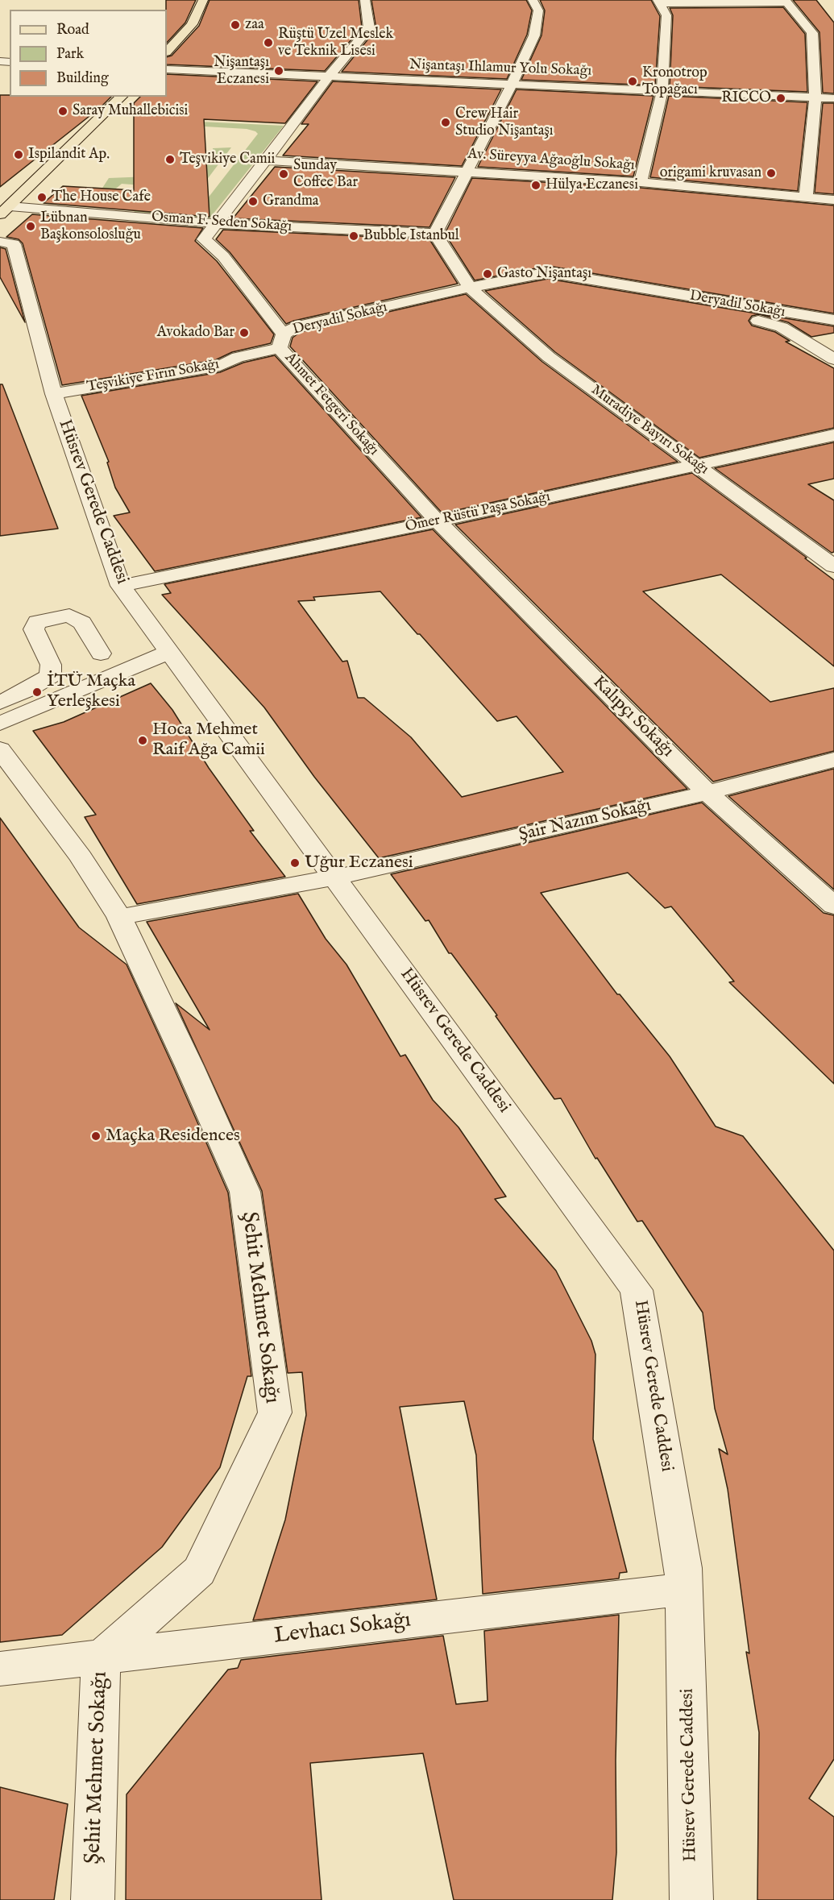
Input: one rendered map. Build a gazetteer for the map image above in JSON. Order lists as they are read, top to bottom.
{
  "streets": {
    "street": [
      "Nişantaşı Ihlamur Yolu Sokağı",
      "Av. Süreyya Ağaoğlu Sokağı",
      "Osman F. Seden Sokağı",
      "Deryadil Sokağı",
      "Teşvikiye Fırın Sokağı",
      "Ahmet Fetgeri Sokağı",
      "Muradiye Bayırı Sokağı",
      "Hüsrev Gerede Caddesi",
      "Ömer Rüstü Paşa Sokağı",
      "Kalıpçı Sokağı",
      "Şair Nazım Sokağı",
      "Şehit Mehmet Sokağı",
      "Levhacı Sokağı"
    ]
  },
  "crossings": [
    ["Nişantaşı Ihlamur Yolu Sokağı", "Ahmet Fetgeri Sokağı"],
    ["Av. Süreyya Ağaoğlu Sokağı", "Ahmet Fetgeri Sokağı"],
    ["Osman F. Seden Sokağı", "Ahmet Fetgeri Sokağı"],
    ["Osman F. Seden Sokağı", "Muradiye Bayırı Sokağı"],
    ["Deryadil Sokağı", "Teşvikiye Fırın Sokağı"],
    ["Deryadil Sokağı", "Ahmet Fetgeri Sokağı"],
    ["Deryadil Sokağı", "Muradiye Bayırı Sokağı"],
    ["Teşvikiye Fırın Sokağı", "Ahmet Fetgeri Sokağı"],
    ["Teşvikiye Fırın Sokağı", "Hüsrev Gerede Caddesi"],
    ["Ahmet Fetgeri Sokağı", "Ömer Rüstü Paşa Sokağı"],
    ["Ahmet Fetgeri Sokağı", "Kalıpçı Sokağı"],
    ["Muradiye Bayırı Sokağı", "Ömer Rüstü Paşa Sokağı"],
    ["Hüsrev Gerede Caddesi", "Ömer Rüstü Paşa Sokağı"],
    ["Hüsrev Gerede Caddesi", "Şair Nazım Sokağı"],
    ["Hüsrev Gerede Caddesi", "Levhacı Sokağı"],
    ["Ömer Rüstü Paşa Sokağı", "Kalıpçı Sokağı"],
    ["Kalıpçı Sokağı", "Şair Nazım Sokağı"],
    ["Şair Nazım Sokağı", "Şehit Mehmet Sokağı"],
    ["Şehit Mehmet Sokağı", "Levhacı Sokağı"]
  ],
  "places": [
    "zaa",
    "Rüştü Uzel Meslek ve Teknik Lisesi",
    "Nişantaşı Eczanesi",
    "Kronotrop Topağacı",
    "RICCO",
    "Saray Muhallebicisi",
    "Crew Hair Studio Nişantaşı",
    "Ispilandit Ap.",
    "Teşvikiye Camii",
    "origami kruvasan",
    "Sunday Coffee Bar",
    "Hülya Eczanesi",
    "The House Cafe",
    "Grandma",
    "Lübnan Başkonsolosluğu",
    "Bubble Istanbul",
    "Gasto Nişantaşı",
    "Avokado Bar",
    "İTÜ Maçka Yerleşkesi",
    "Hoca Mehmet Raif Ağa Camii",
    "Uğur Eczanesi",
    "Maçka Residences"
  ],
  "legend": ["Road", "Park", "Building"]
}
